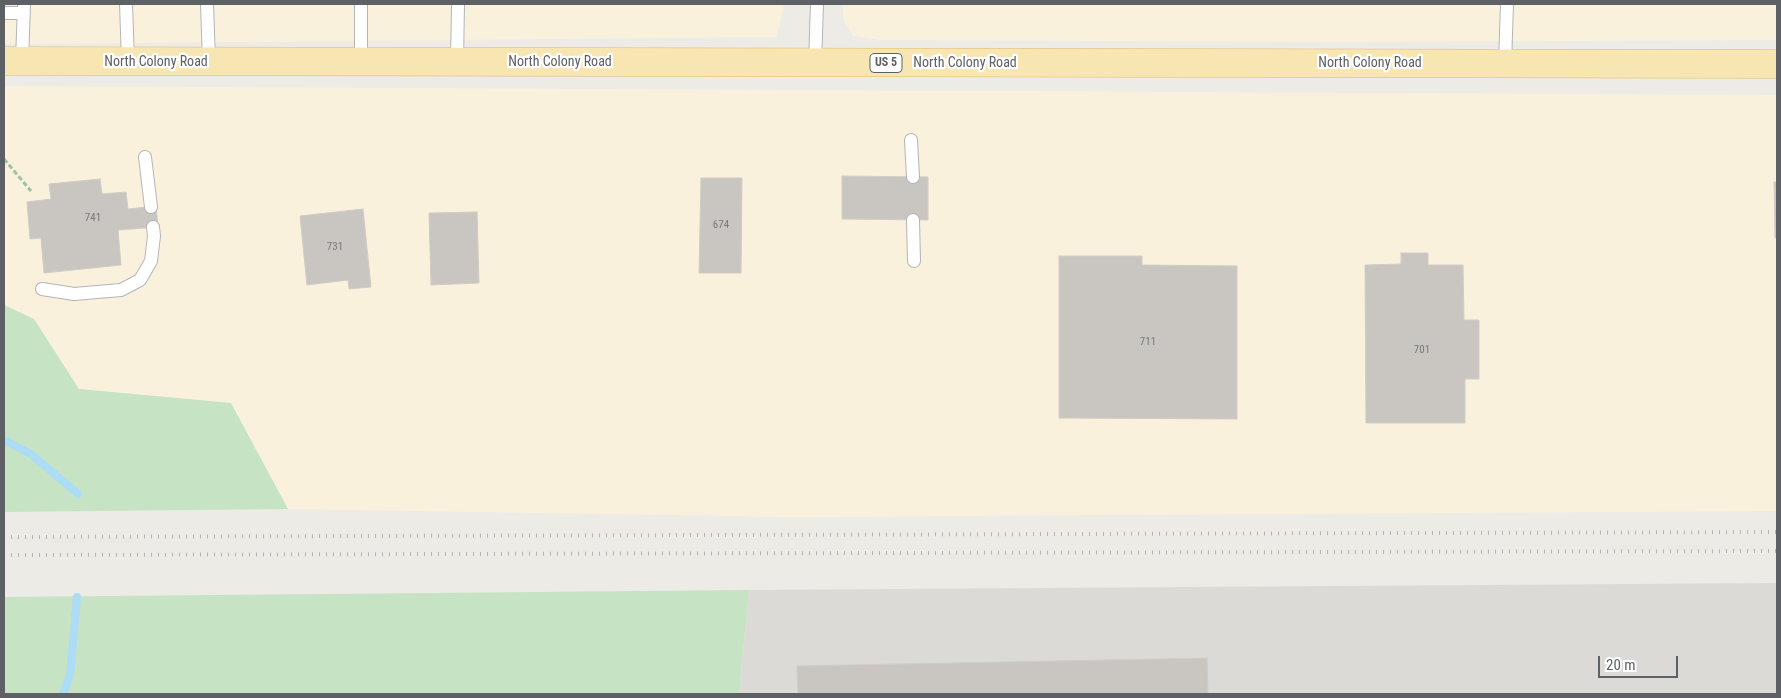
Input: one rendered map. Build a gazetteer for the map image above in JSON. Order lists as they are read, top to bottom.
{
  "streets": {
    "main road": ["North Colony Road", "US 5"]
  },
  "house_numbers": [
    "741",
    "674",
    "731",
    "711",
    "701"
  ],
  "scale_bar": "20 m"
}
